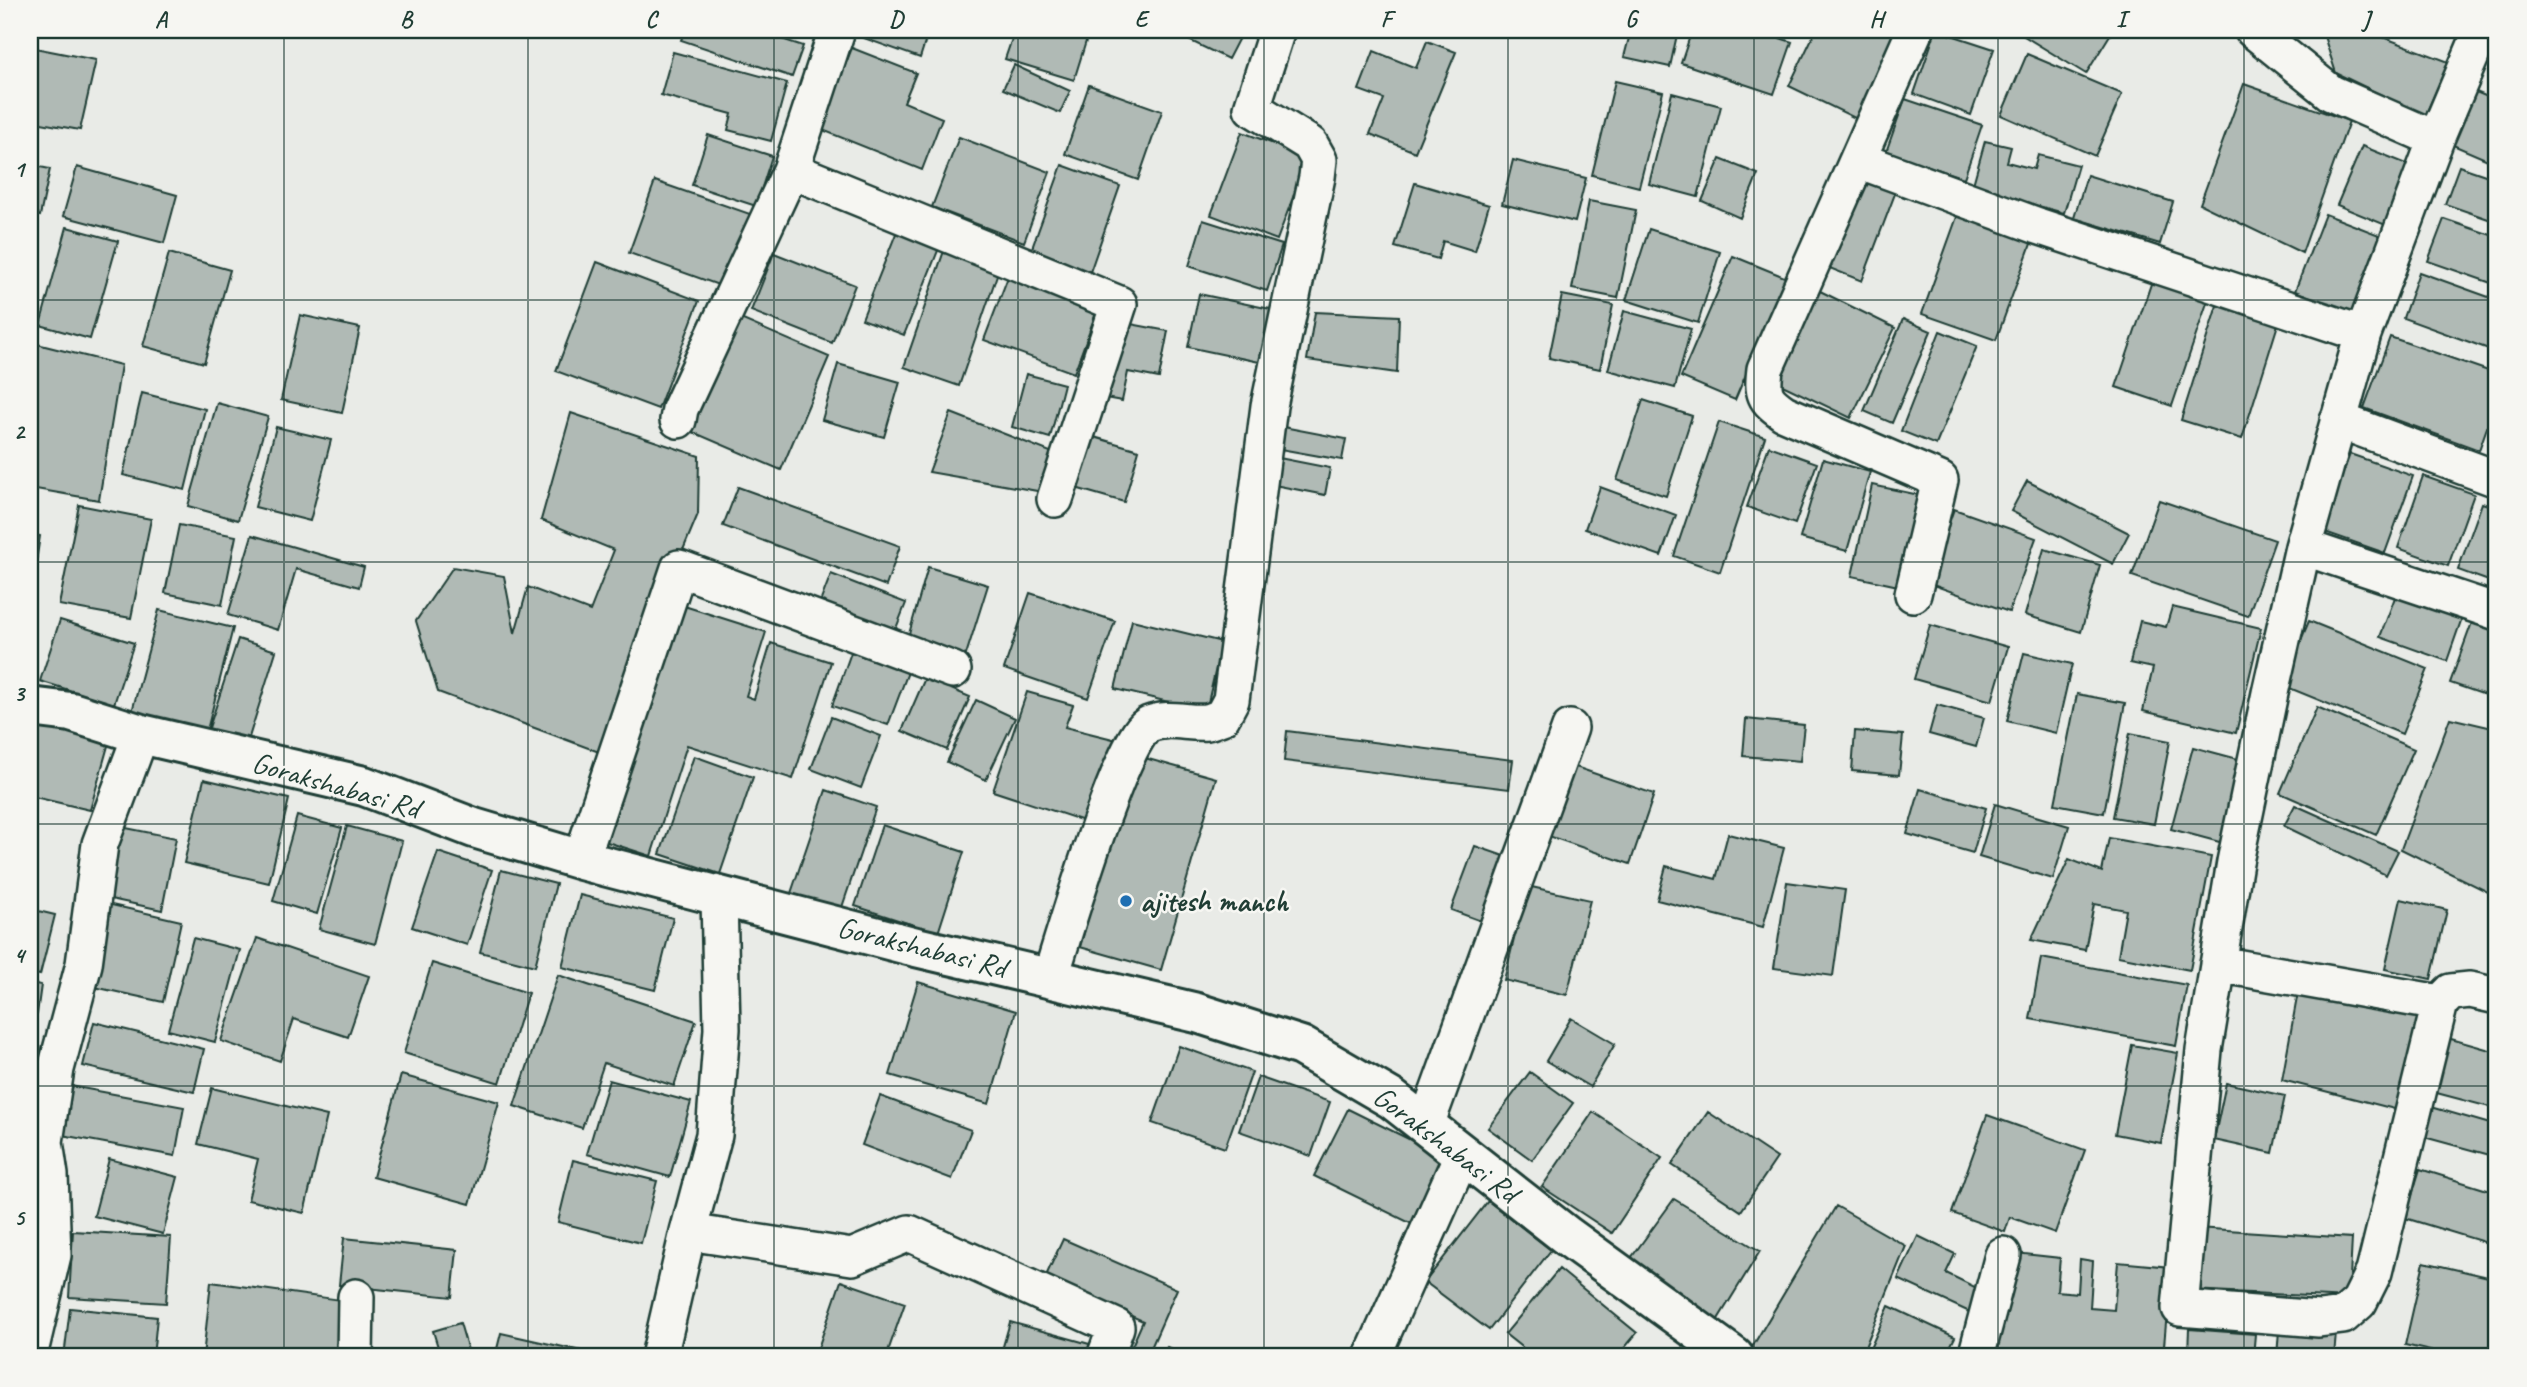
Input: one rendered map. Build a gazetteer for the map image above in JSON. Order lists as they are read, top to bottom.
{
  "streets": {
    "street": ["Gorakshabasi Rd"]
  },
  "places": ["ajitesh manch"],
  "grid": {
    "columns": [
      "A",
      "B",
      "C",
      "D",
      "E",
      "F",
      "G",
      "H",
      "I",
      "J"
    ],
    "rows": [
      "1",
      "2",
      "3",
      "4",
      "5"
    ]
  }
}
